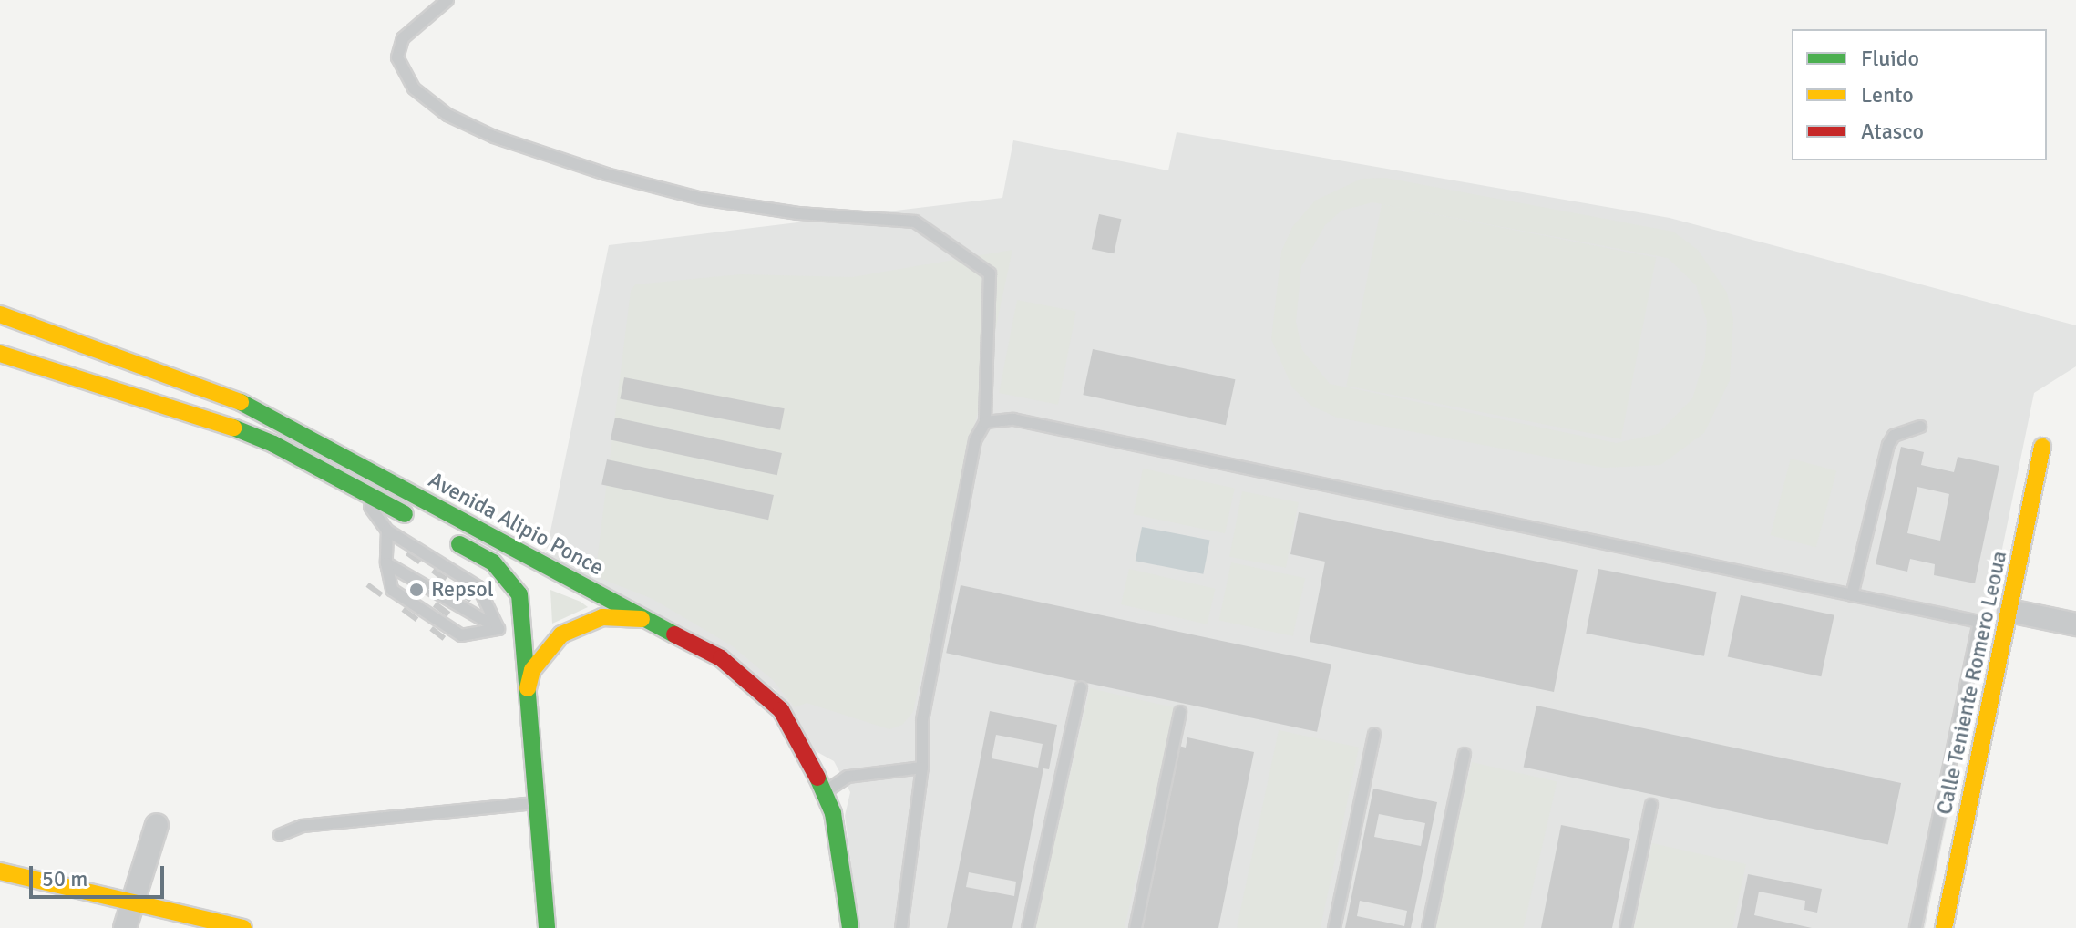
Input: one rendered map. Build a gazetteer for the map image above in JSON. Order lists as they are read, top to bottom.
{
  "streets": {
    "main road": ["Avenida Alipio Ponce", "Calle Teniente Romero Leoua"]
  },
  "places": ["Repsol"],
  "legend": ["Fluido", "Lento", "Atasco"],
  "scale_bar": "50 m"
}
